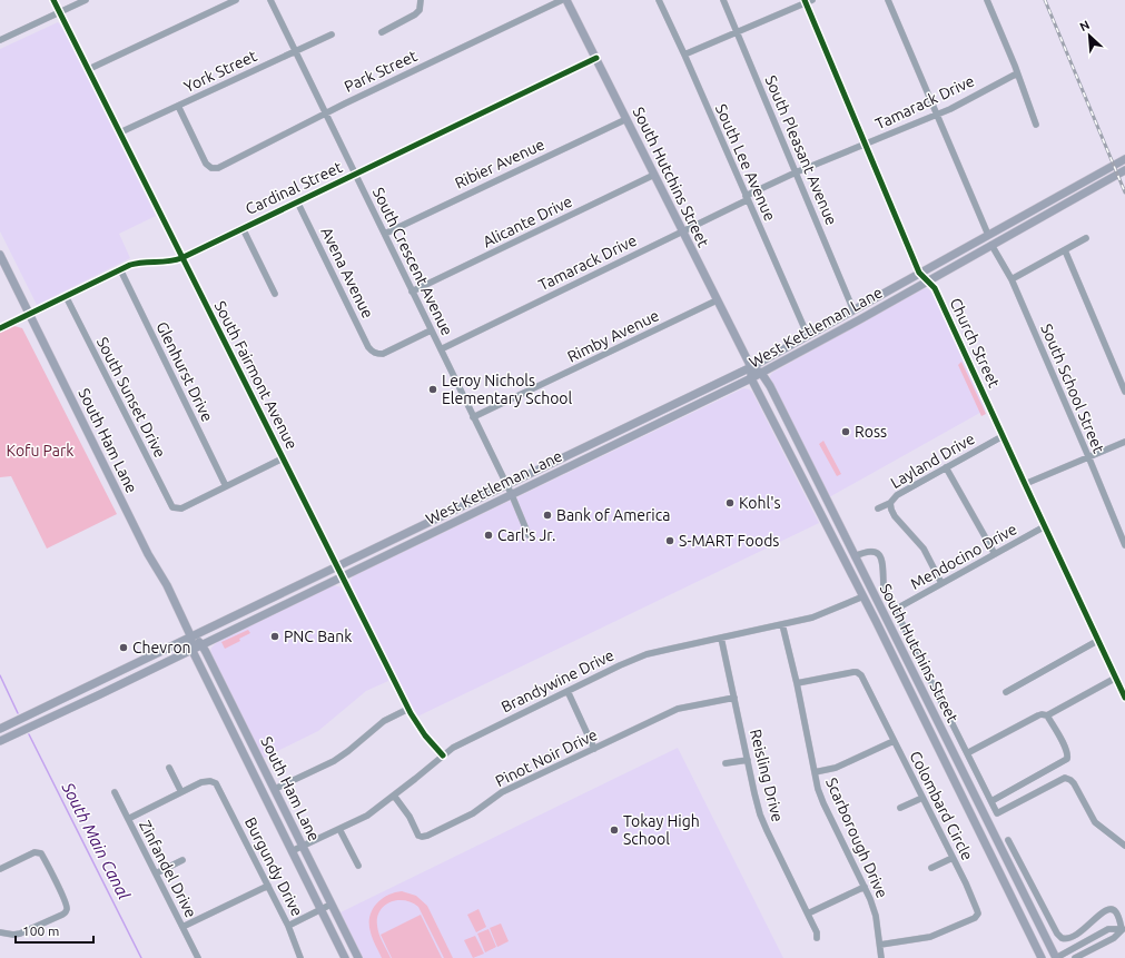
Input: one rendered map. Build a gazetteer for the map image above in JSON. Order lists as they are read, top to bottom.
{
  "streets": {
    "main road": ["South Hutchins Street", "West Kettleman Lane", "South Ham Lane"],
    "street": [
      "York Street",
      "Park Street",
      "Tamarack Drive",
      "South Pleasant Avenue",
      "South Lee Avenue",
      "Ribier Avenue",
      "Cardinal Street",
      "Alicante Drive",
      "South Crescent Avenue",
      "Avena Avenue",
      "Rimby Avenue",
      "Church Street",
      "Glenhurst Drive",
      "South Fairmont Avenue",
      "South School Street",
      "South Sunset Drive",
      "Layland Drive",
      "Mendocino Drive",
      "Brandywine Drive",
      "Pinot Noir Drive",
      "Reisling Drive",
      "Colombard Circle",
      "Scarborough Drive",
      "Burgundy Drive",
      "Zinfandel Drive"
    ]
  },
  "crossings": [
    ["York Street", "Park Street"],
    ["York Street", "South Crescent Avenue"],
    ["York Street", "South Fairmont Avenue"],
    ["Park Street", "South Crescent Avenue"],
    ["Tamarack Drive", "South Pleasant Avenue"],
    ["Tamarack Drive", "South Lee Avenue"],
    ["Tamarack Drive", "South Hutchins Street"],
    ["Tamarack Drive", "South Crescent Avenue"],
    ["Tamarack Drive", "Church Street"],
    ["South Pleasant Avenue", "West Kettleman Lane"],
    ["South Lee Avenue", "West Kettleman Lane"],
    ["Ribier Avenue", "South Hutchins Street"],
    ["Ribier Avenue", "South Crescent Avenue"],
    ["South Hutchins Street", "Cardinal Street"],
    ["South Hutchins Street", "Alicante Drive"],
    ["South Hutchins Street", "West Kettleman Lane"],
    ["South Hutchins Street", "Rimby Avenue"],
    ["South Hutchins Street", "Brandywine Drive"],
    ["Cardinal Street", "South Crescent Avenue"],
    ["Cardinal Street", "Avena Avenue"],
    ["Cardinal Street", "Glenhurst Drive"],
    ["Cardinal Street", "South Fairmont Avenue"],
    ["Cardinal Street", "South Sunset Drive"],
    ["Cardinal Street", "South Ham Lane"],
    ["Alicante Drive", "South Crescent Avenue"],
    ["South Crescent Avenue", "Avena Avenue"],
    ["South Crescent Avenue", "West Kettleman Lane"],
    ["South Crescent Avenue", "Rimby Avenue"],
    ["West Kettleman Lane", "Church Street"],
    ["West Kettleman Lane", "South Fairmont Avenue"],
    ["West Kettleman Lane", "South School Street"],
    ["West Kettleman Lane", "South Ham Lane"],
    ["Church Street", "Layland Drive"],
    ["Church Street", "Mendocino Drive"],
    ["Glenhurst Drive", "South Sunset Drive"],
    ["South Fairmont Avenue", "Brandywine Drive"],
    ["South Ham Lane", "Brandywine Drive"],
    ["Brandywine Drive", "Pinot Noir Drive"],
    ["Brandywine Drive", "Reisling Drive"],
    ["Brandywine Drive", "Scarborough Drive"],
    ["Pinot Noir Drive", "Reisling Drive"],
    ["Colombard Circle", "Scarborough Drive"]
  ],
  "water": ["South Main Canal"],
  "parks": ["Kofu Park"],
  "places": [
    "Leroy Nichols Elementary School",
    "Ross",
    "Kohl's",
    "Bank of America",
    "Carl's Jr.",
    "S-MART Foods",
    "PNC Bank",
    "Chevron",
    "Tokay High School"
  ],
  "scale_bar": "100 m",
  "north": "top left"
}
